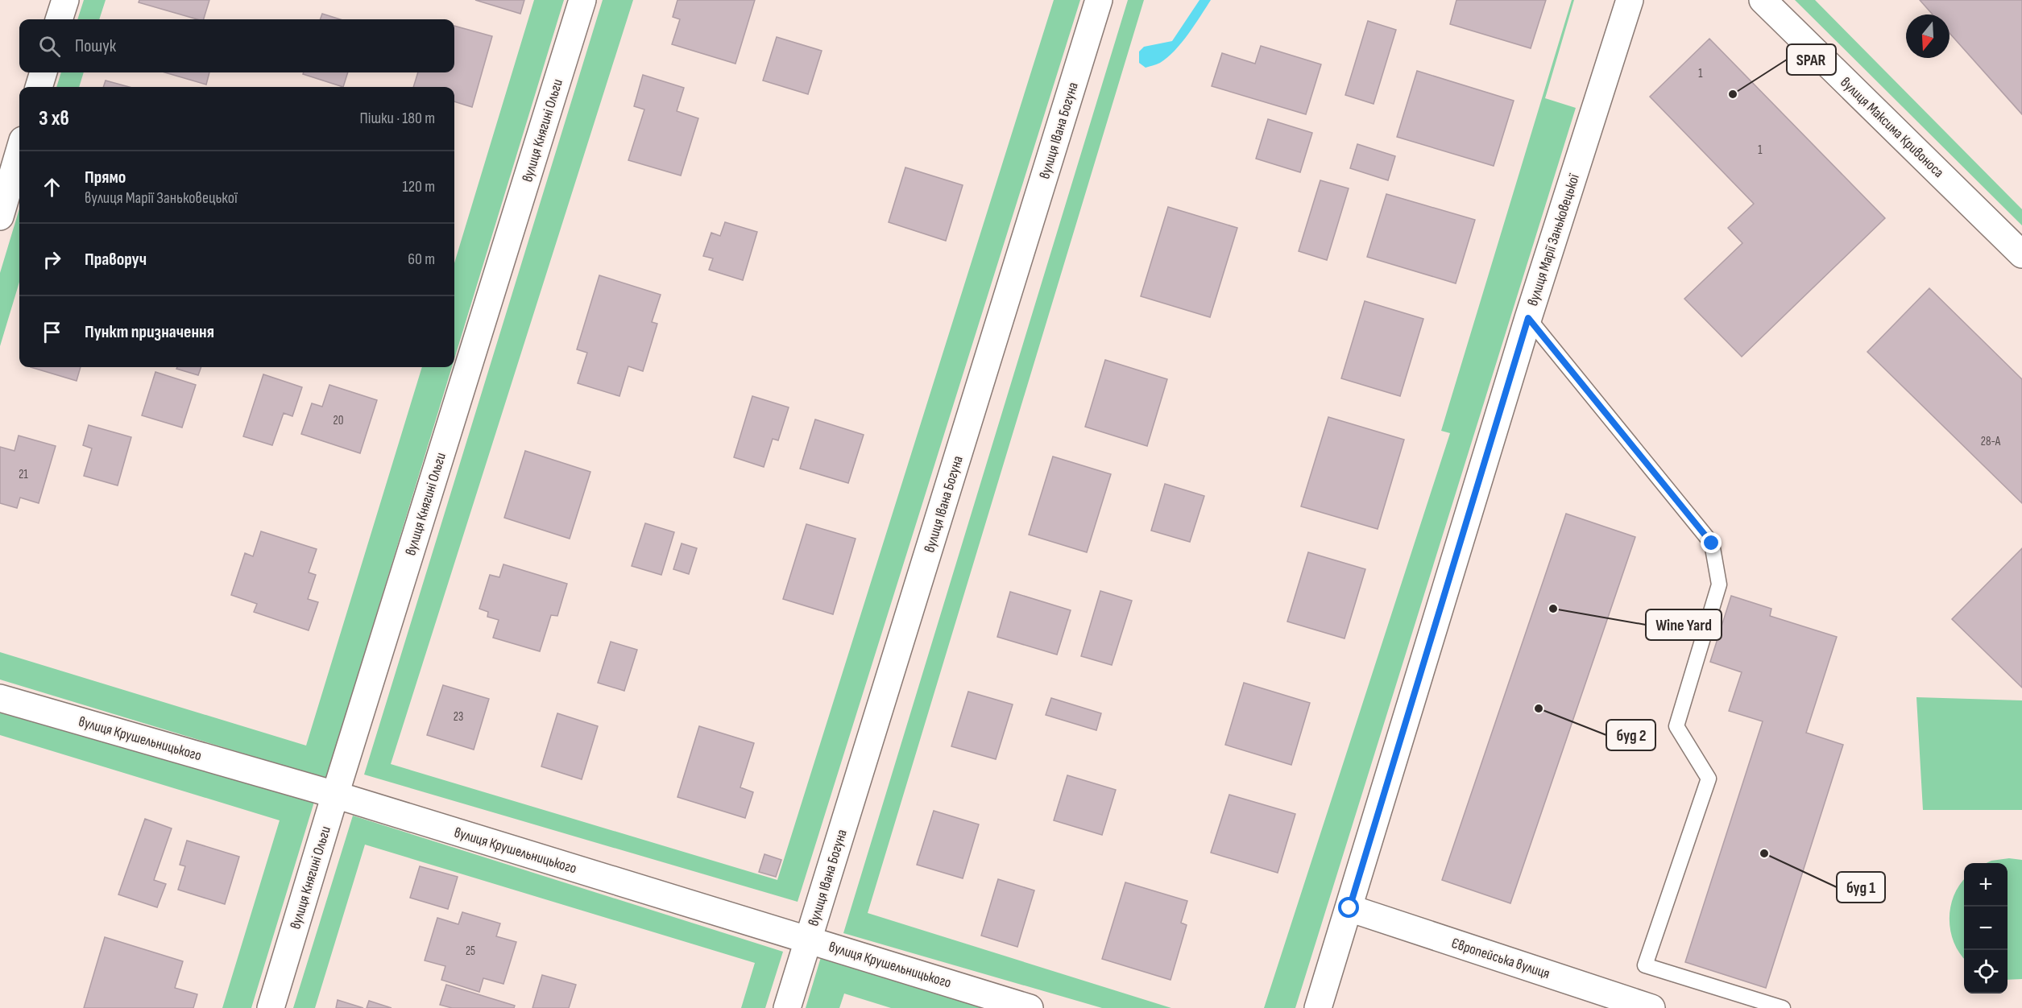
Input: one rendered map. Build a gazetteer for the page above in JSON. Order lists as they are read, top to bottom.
{
  "streets": {
    "street": [
      "вулиця Максима Кривоноса",
      "вулиця Княгині Ольги",
      "вулиця Івана Богуна",
      "вулиця Марії Заньковецької",
      "вулиця Крушельницького",
      "Європейська вулиця"
    ]
  },
  "crossings": [
    ["вулиця Княгині Ольги", "вулиця Крушельницького"],
    ["вулиця Івана Богуна", "вулиця Крушельницького"],
    ["вулиця Марії Заньковецької", "Європейська вулиця"]
  ],
  "places": [
    "SPAR",
    "Wine Yard",
    "буд 2",
    "буд 1"
  ],
  "house_numbers": [
    "1",
    "1",
    "20",
    "28-А",
    "21",
    "23",
    "25"
  ],
  "north": "bottom",
  "page": {
    "search": "Пошук",
    "heading": ["3 хв", "Пішки · 180 m"],
    "list": [
      ["Прямо", "вулиця Марії Заньковецької", "120 m"],
      ["Праворуч", "60 m"],
      "Пункт призначення"
    ],
    "map_buttons": ["+", "−"]
  }
}
